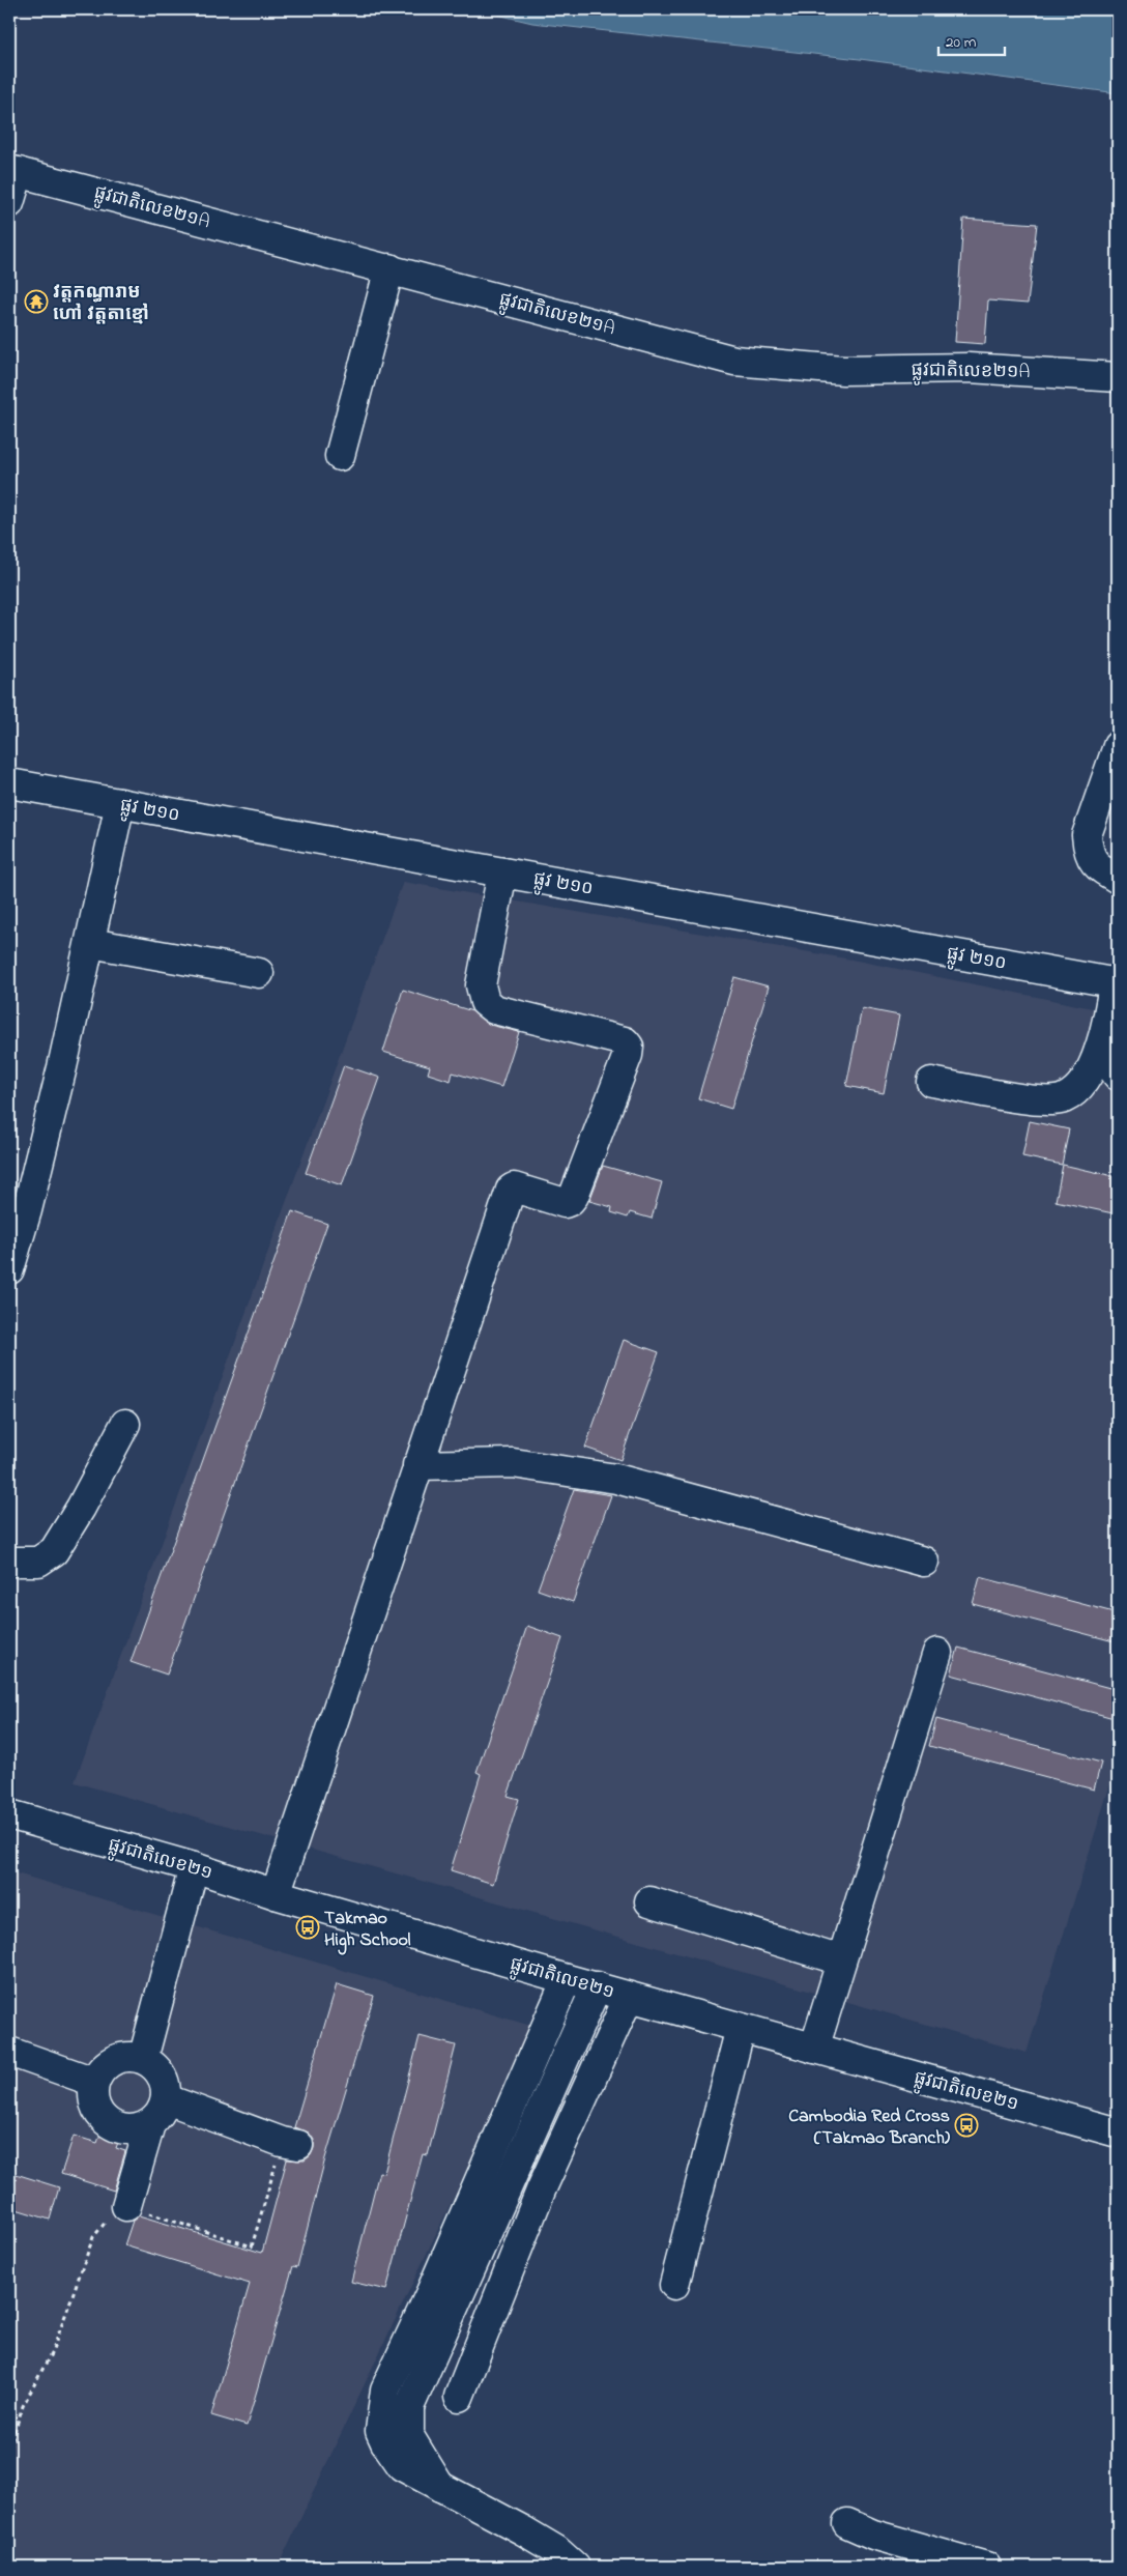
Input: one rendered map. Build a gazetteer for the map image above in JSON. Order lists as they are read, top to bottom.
{
  "streets": {
    "street": ["ផ្លូវជាតិលេខ២១A", "ផ្លូវ ២១០", "ផ្លូវជាតិលេខ២១"]
  },
  "places": {
    "temple": ["វត្តកណ្ធារាម ហៅ វត្តតាខ្មៅ"],
    "bus stop": ["Takmao High School", "Cambodia Red Cross (Takmao Branch)"]
  },
  "scale_bar": "20 m"
}
